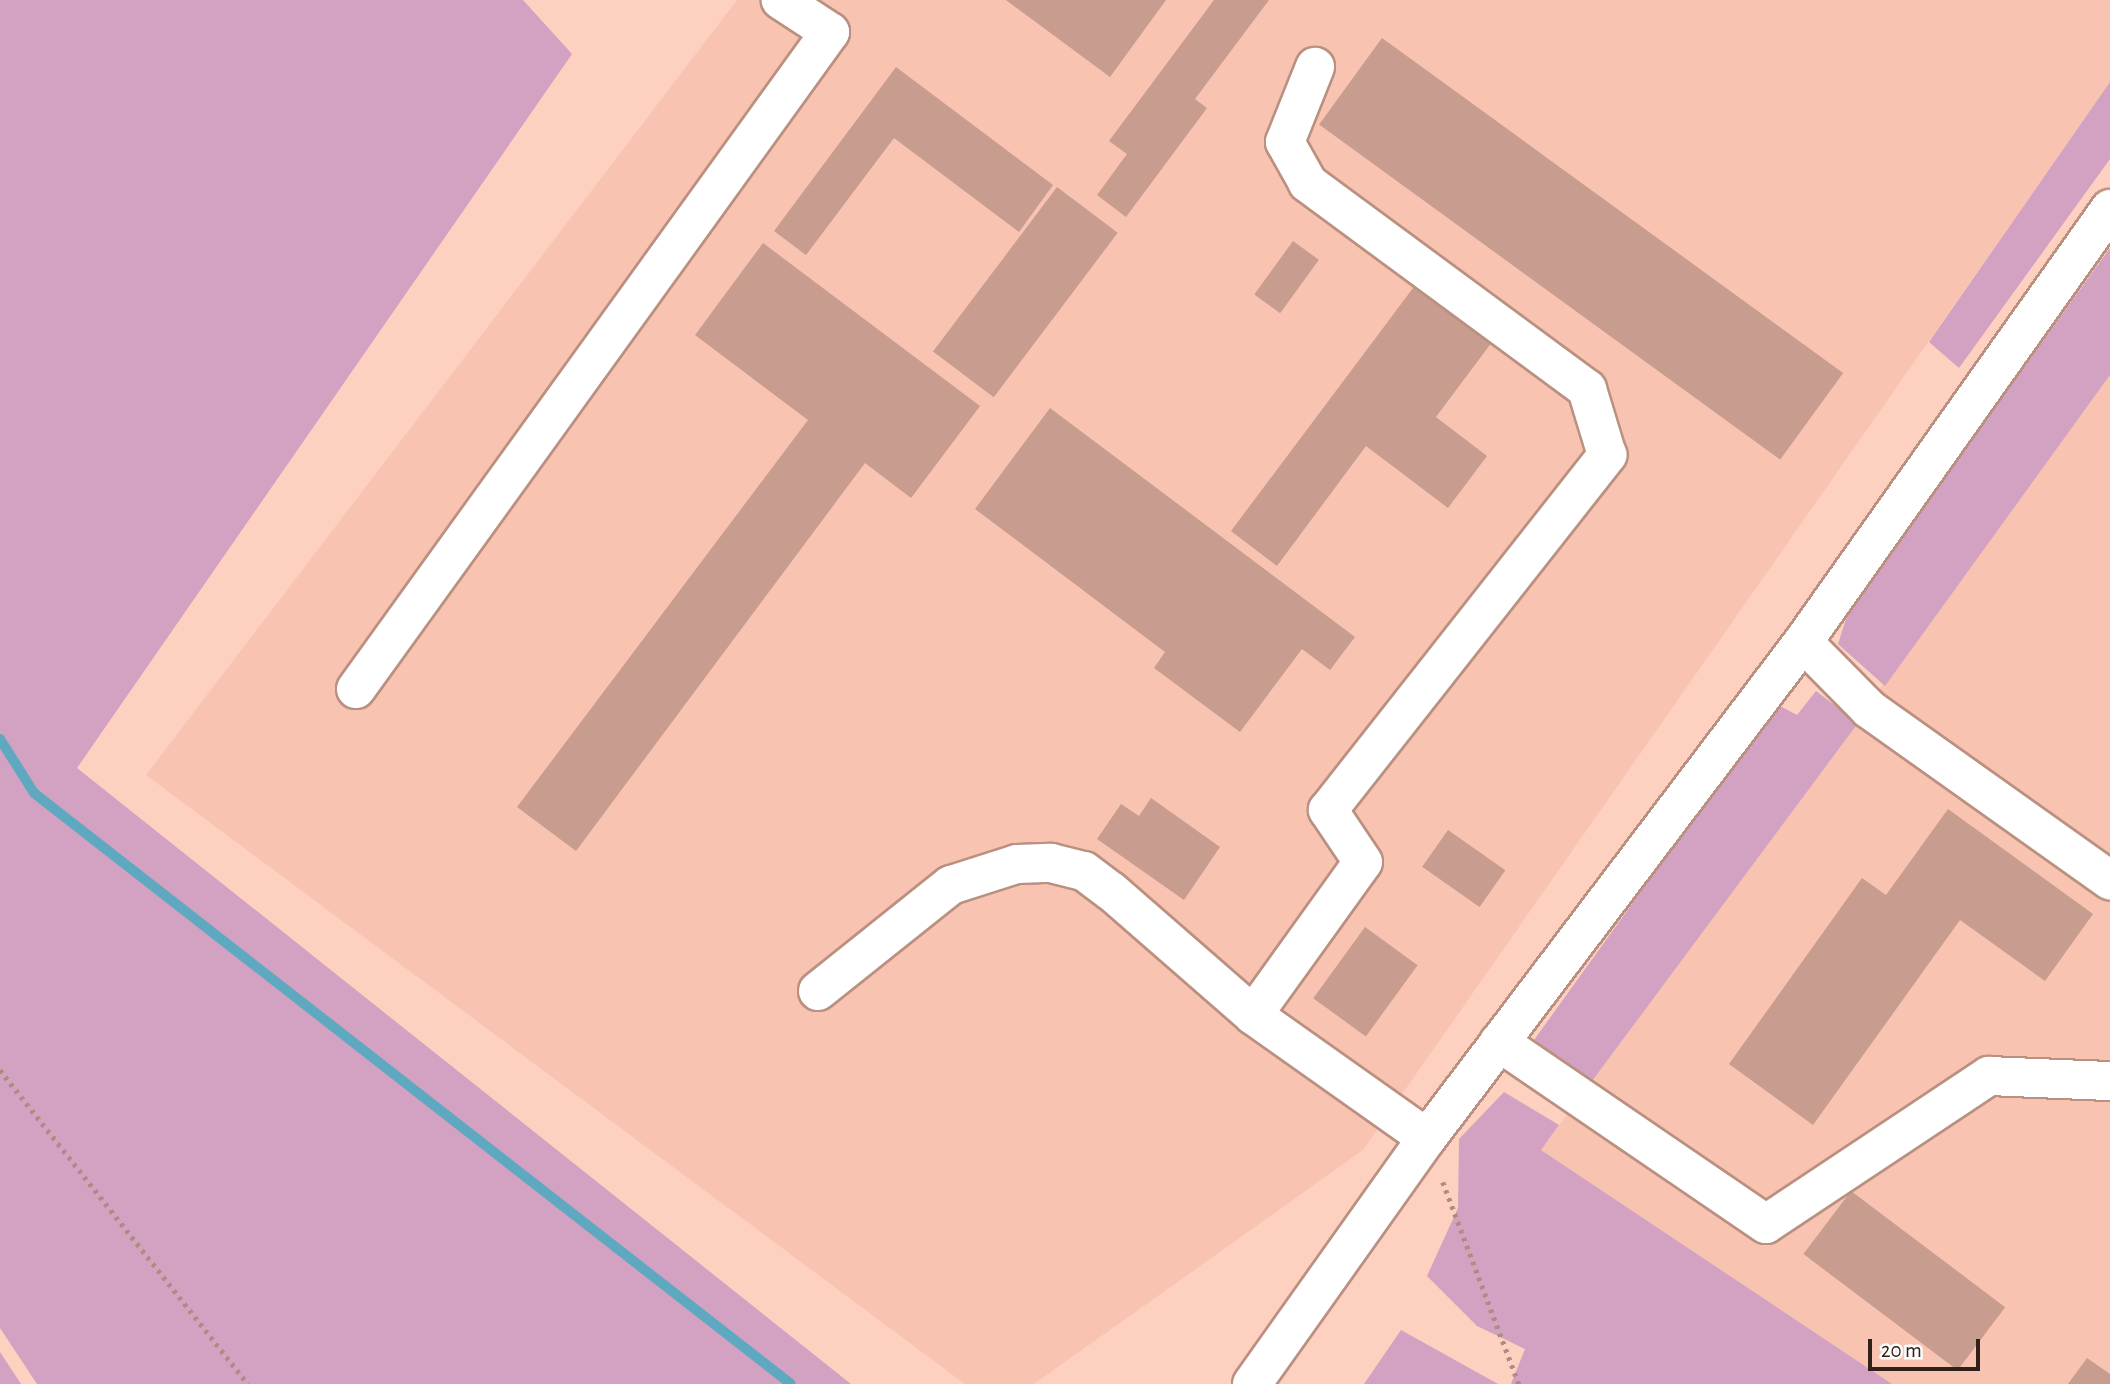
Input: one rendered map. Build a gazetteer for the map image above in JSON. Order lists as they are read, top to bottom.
{
  "scale_bar": "20 m"
}
